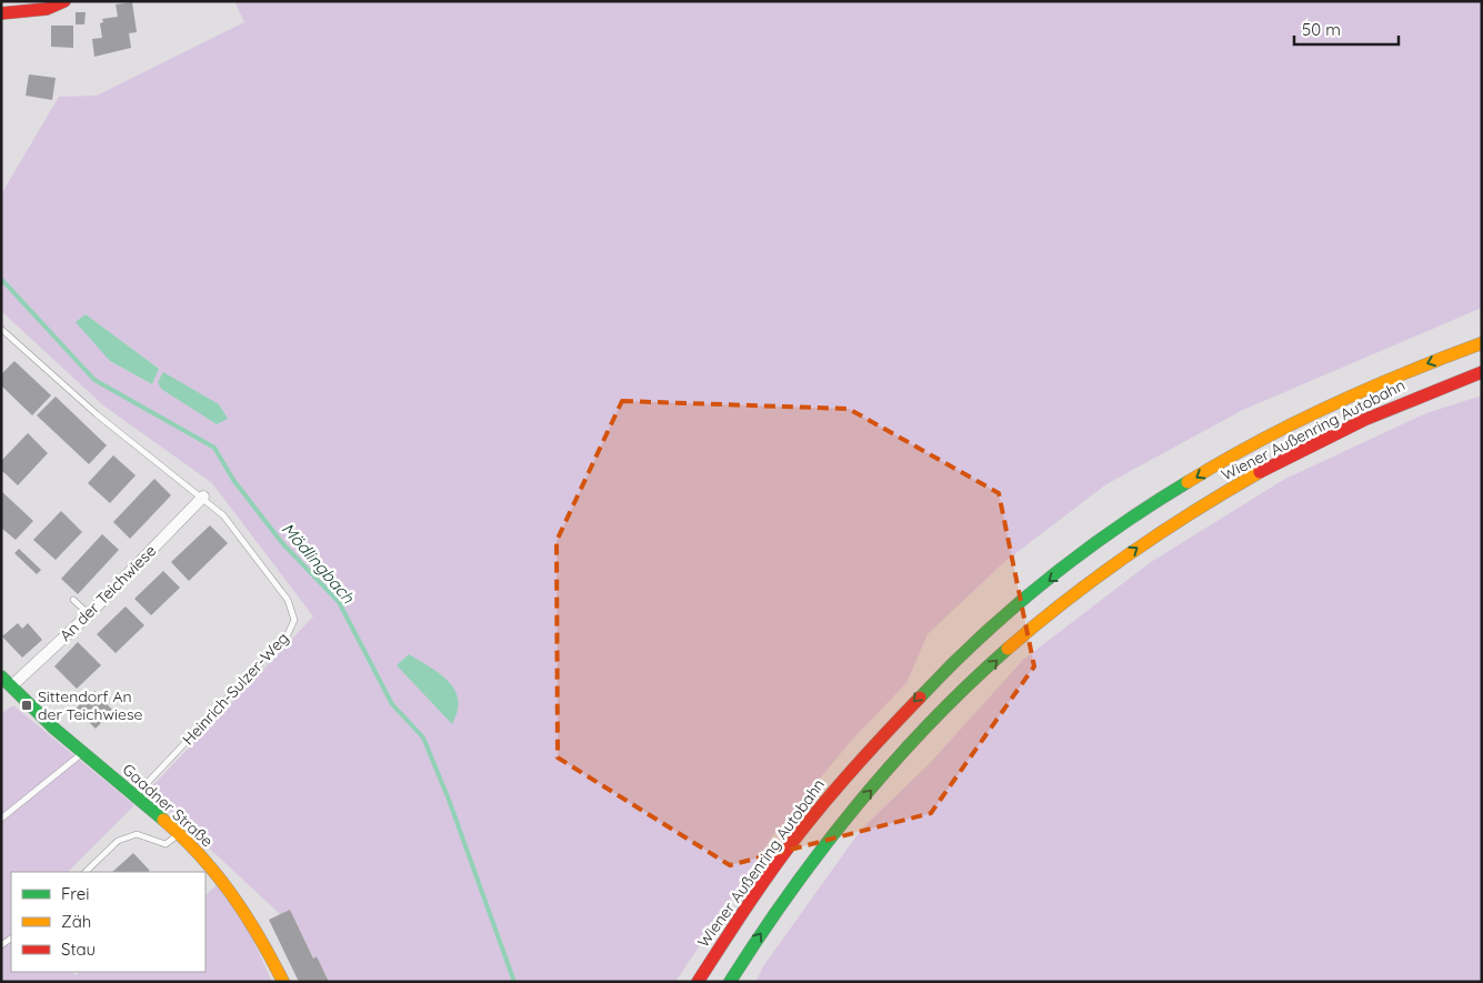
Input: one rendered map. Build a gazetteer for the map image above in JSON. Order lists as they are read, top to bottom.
{
  "streets": {
    "main road": ["Wiener Außenring Autobahn", "Gaadner Straße"],
    "street": ["An der Teichwiese"],
    "lane": ["Heinrich-Sulzer-Weg"]
  },
  "crossings": [
    ["An der Teichwiese", "Heinrich-Sulzer-Weg"],
    ["An der Teichwiese", "Gaadner Straße"],
    ["Heinrich-Sulzer-Weg", "Gaadner Straße"]
  ],
  "water": ["Mödlingbach"],
  "places": {
    "transit": ["Sittendorf An der Teichwiese"]
  },
  "legend": ["Frei", "Zäh", "Stau"],
  "scale_bar": "50 m"
}
